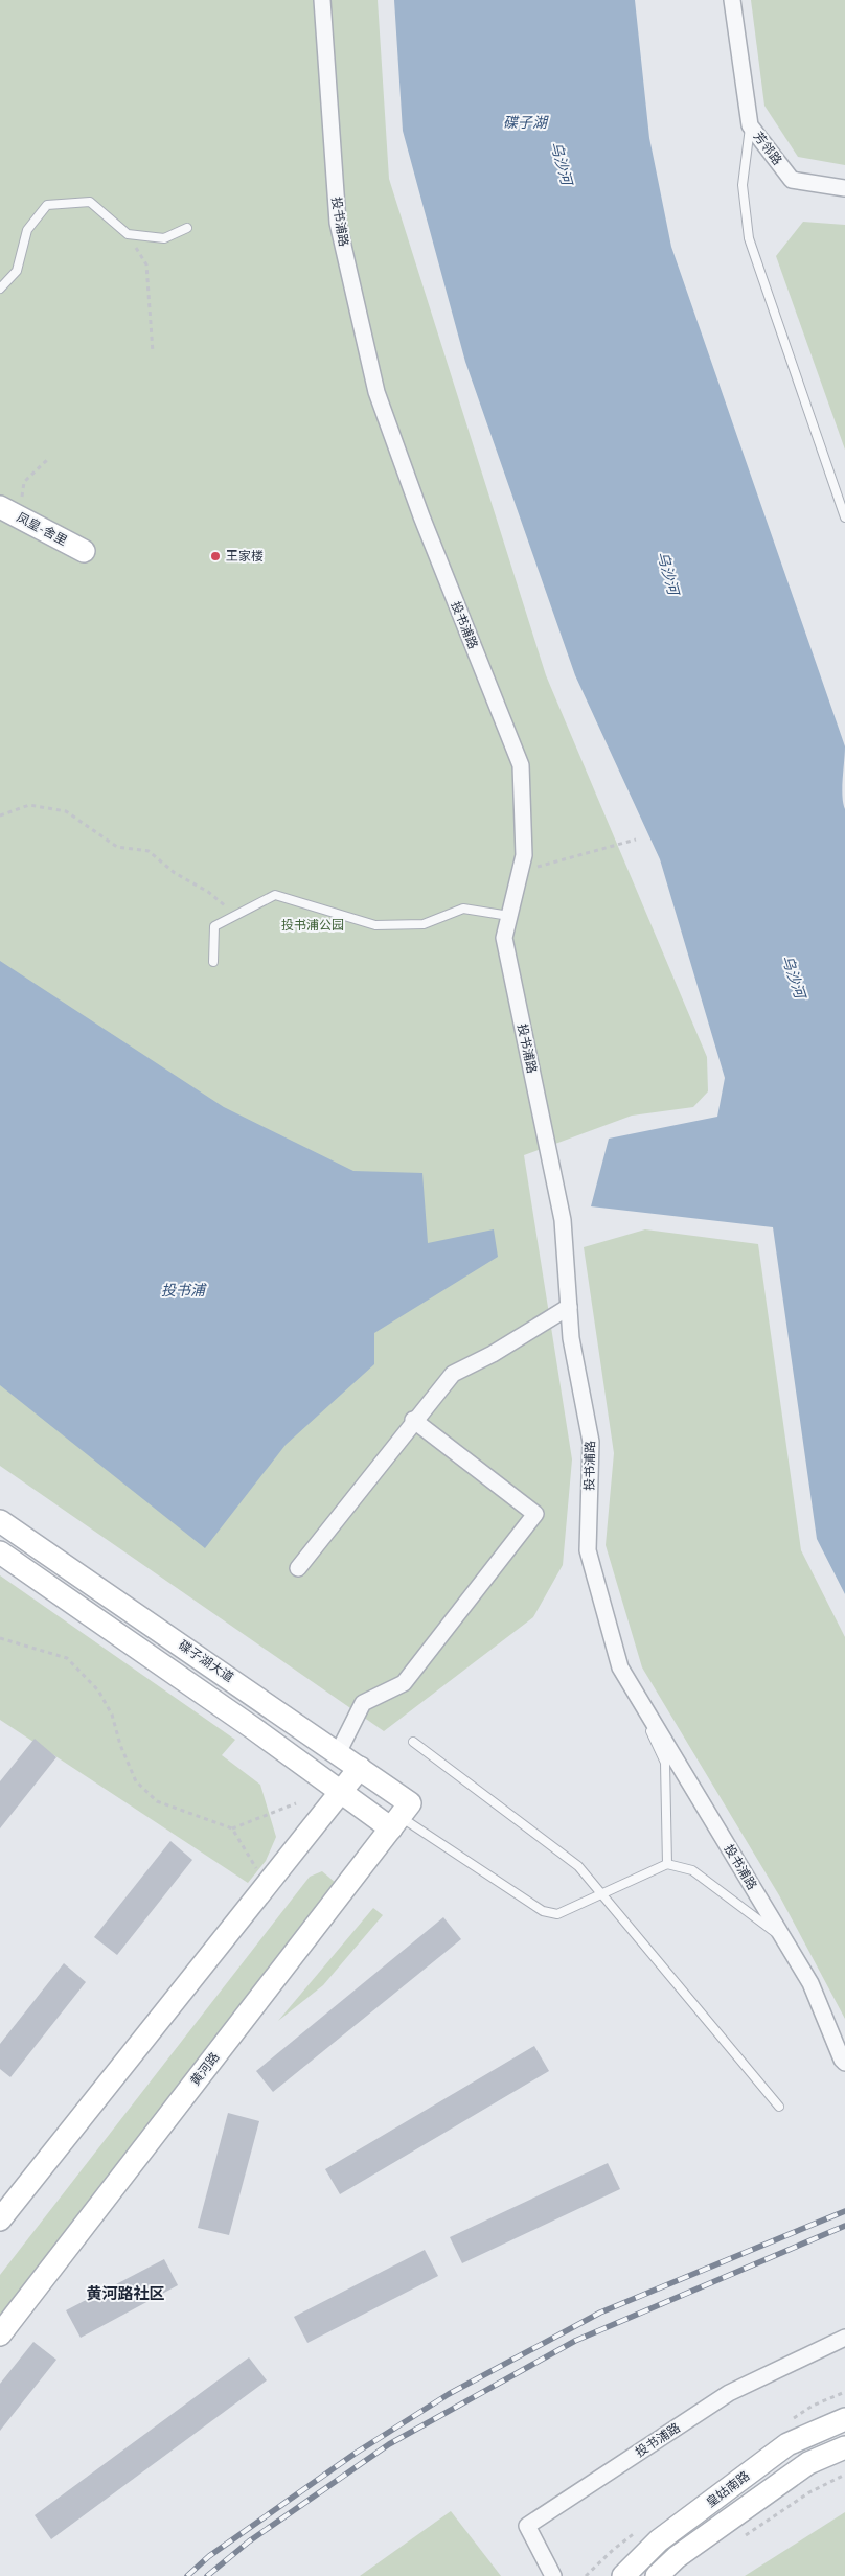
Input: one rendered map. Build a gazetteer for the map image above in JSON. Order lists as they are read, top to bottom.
{
  "streets": {
    "main road": [
      "凤皇-舍里",
      "碟子湖大道",
      "黄河路",
      "皇姑南路"
    ],
    "street": ["芳邻路", "投书浦路"]
  },
  "crossings": [
    ["碟子湖大道", "黄河路"]
  ],
  "districts": ["黄河路社区"],
  "water": ["碟子湖", "乌沙河", "投书浦"],
  "parks": ["投书浦公园"],
  "places": ["王家楼"]
}
